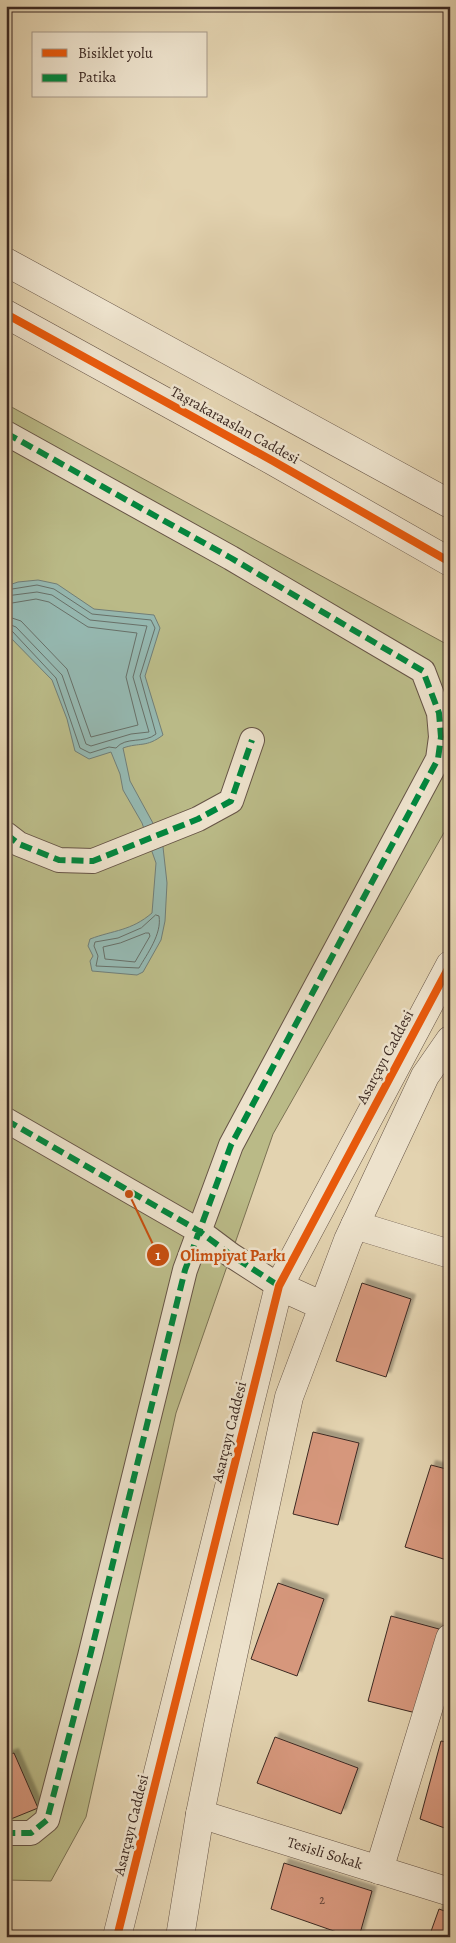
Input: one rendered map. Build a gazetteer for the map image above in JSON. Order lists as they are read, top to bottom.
{
  "streets": {
    "street": ["Taşrakaraaslan Caddesi", "Asarçayı Caddesi", "Tesisli Sokak"]
  },
  "places": ["Olimpiyat Parkı"],
  "house_numbers": ["2"],
  "legend": ["Bisiklet yolu", "Patika"]
}
